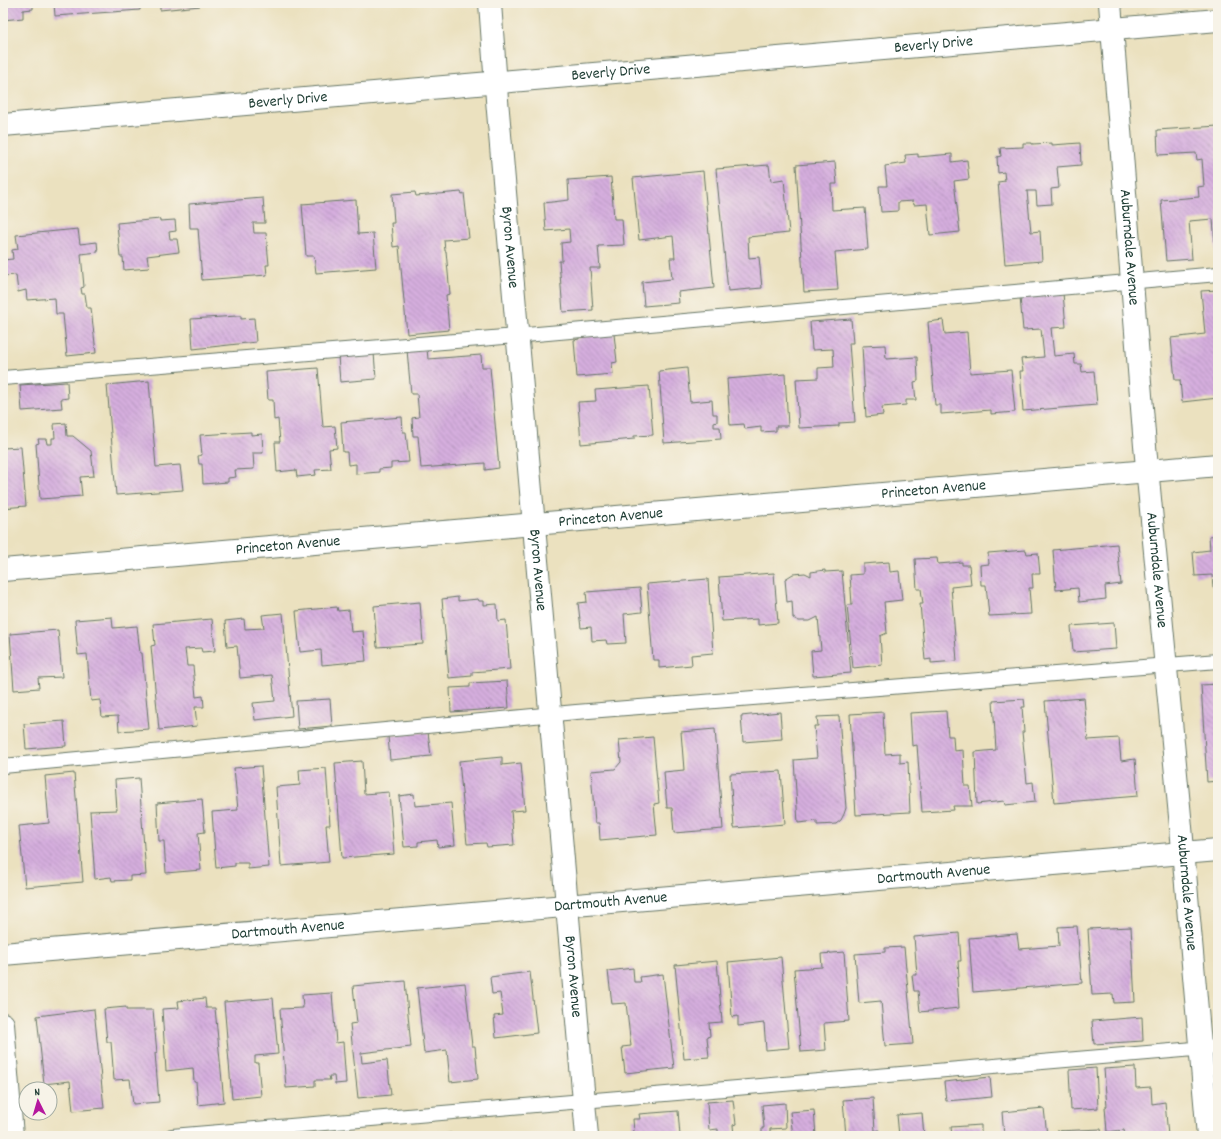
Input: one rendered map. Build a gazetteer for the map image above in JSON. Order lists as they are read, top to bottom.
{
  "streets": {
    "street": [
      "Beverly Drive",
      "Byron Avenue",
      "Auburndale Avenue",
      "Princeton Avenue",
      "Dartmouth Avenue"
    ]
  },
  "crossings": [
    ["Beverly Drive", "Byron Avenue"],
    ["Beverly Drive", "Auburndale Avenue"],
    ["Byron Avenue", "Princeton Avenue"],
    ["Byron Avenue", "Dartmouth Avenue"],
    ["Auburndale Avenue", "Princeton Avenue"],
    ["Auburndale Avenue", "Dartmouth Avenue"]
  ],
  "north": "top"
}
